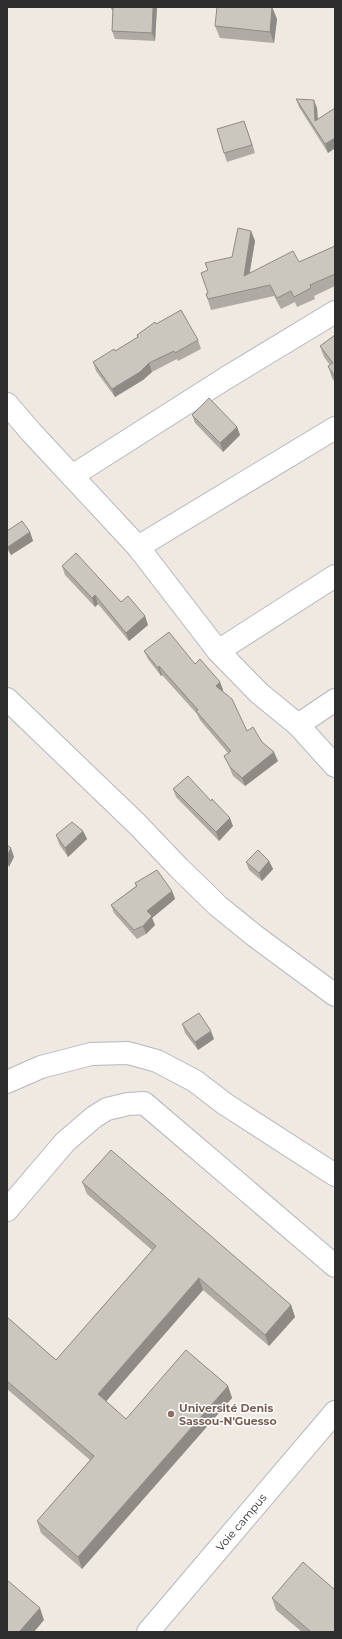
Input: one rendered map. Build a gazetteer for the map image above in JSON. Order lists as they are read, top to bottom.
{
  "streets": {
    "street": ["Voie campus"]
  },
  "places": ["Université Denis Sassou-N'Guesso"]
}
